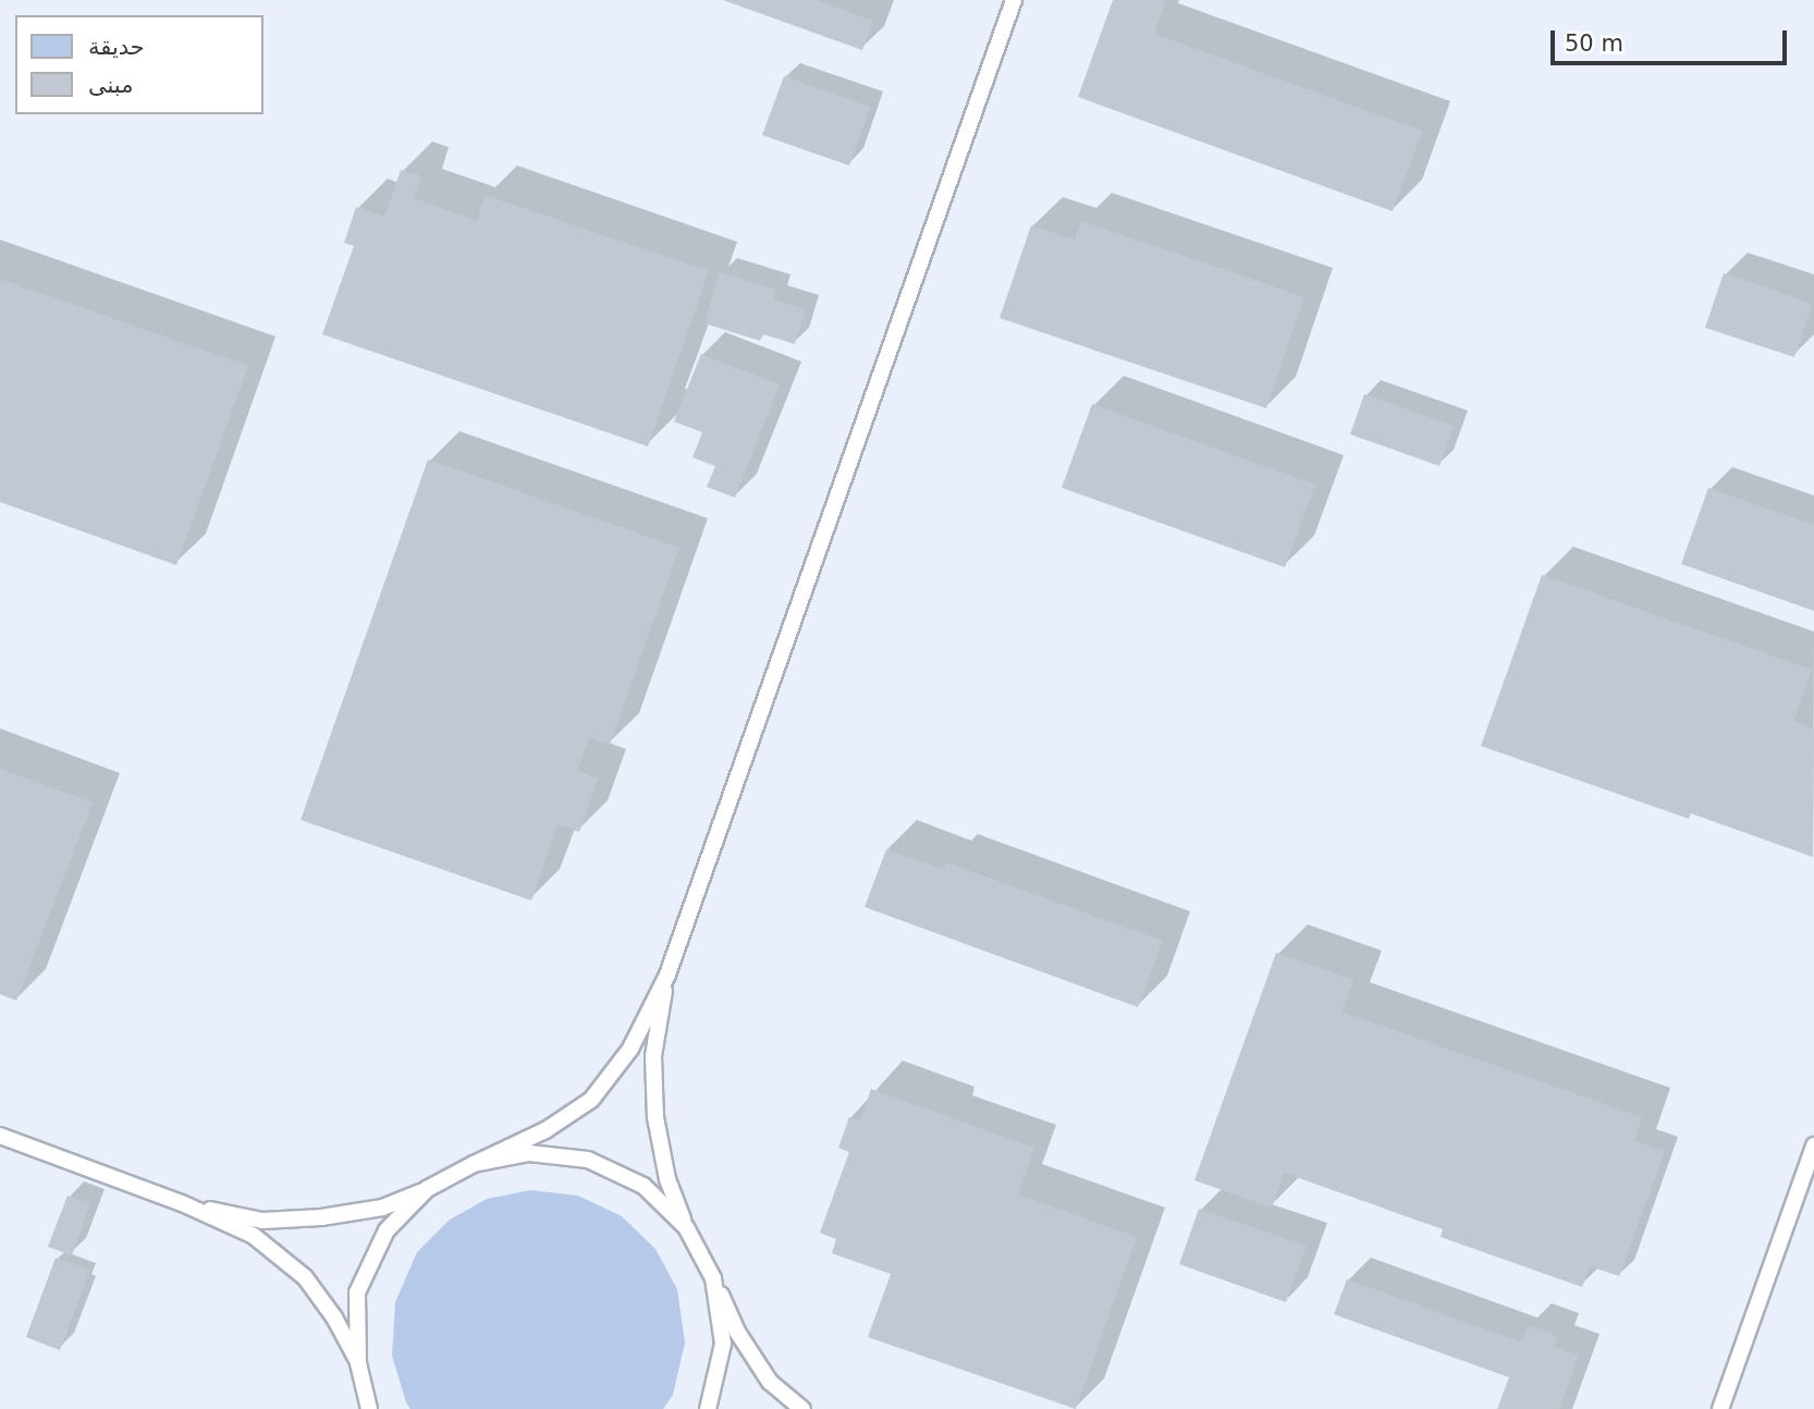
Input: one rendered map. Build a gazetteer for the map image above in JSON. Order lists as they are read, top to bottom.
{
  "legend": ["حديقة", "مبنى"],
  "scale_bar": "50 m"
}
